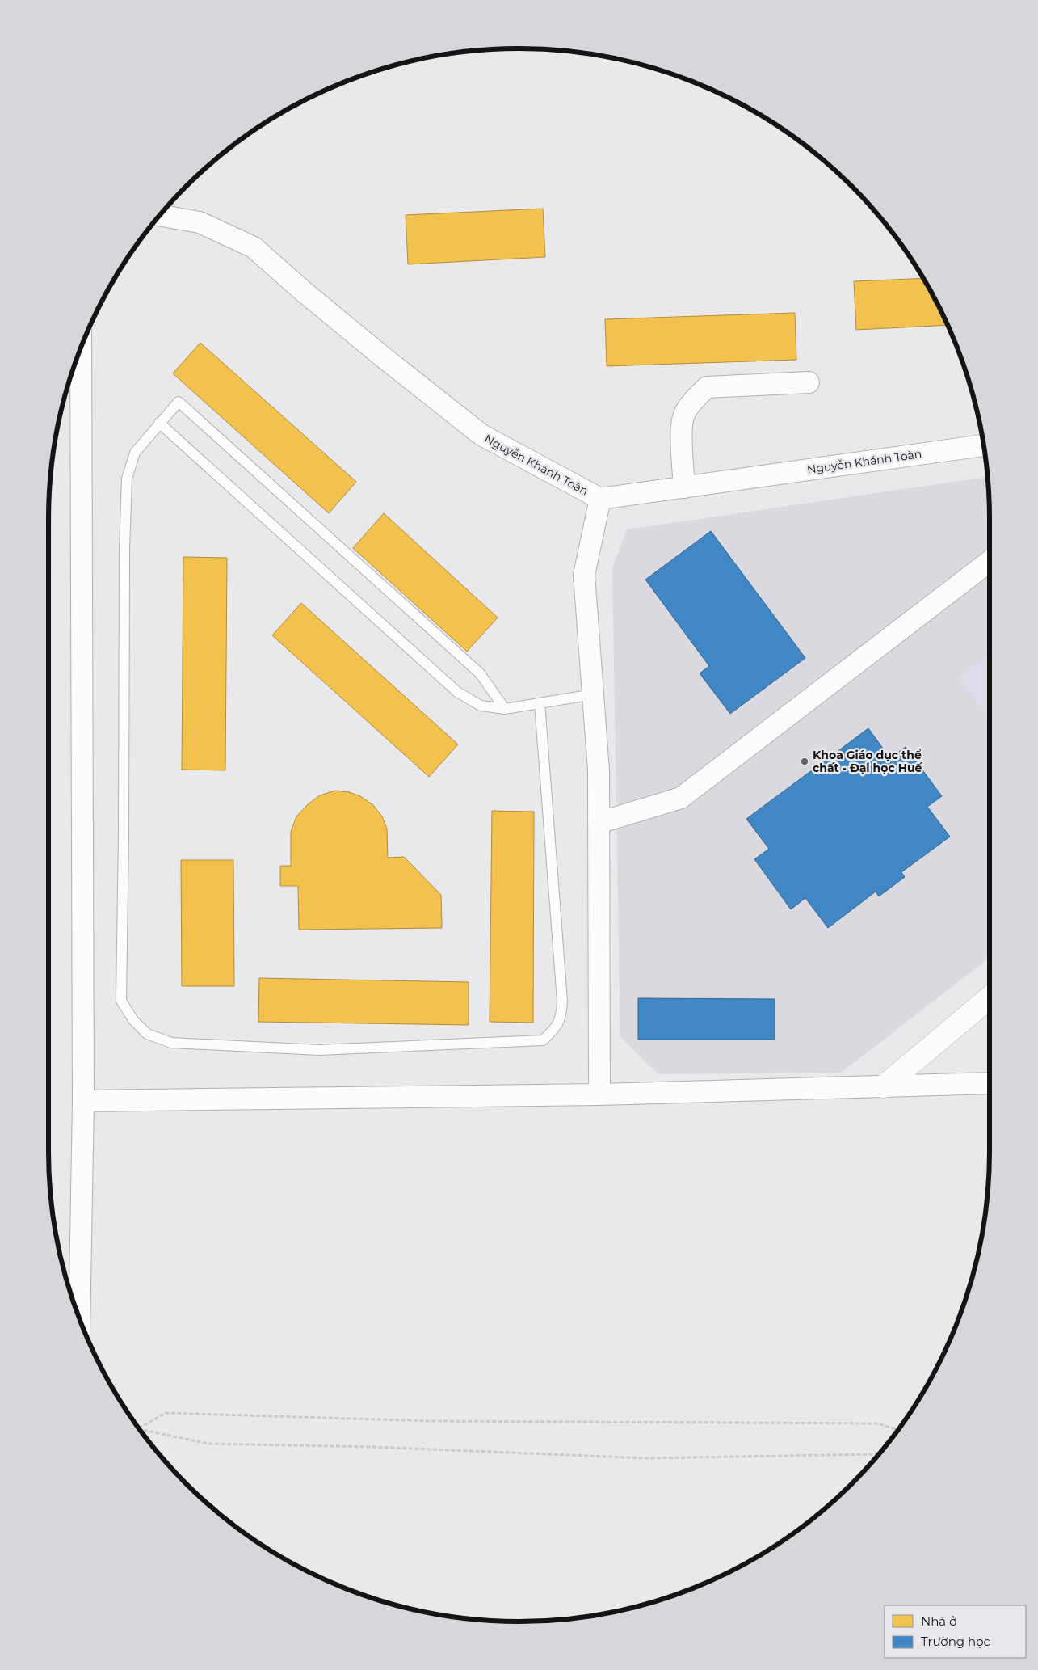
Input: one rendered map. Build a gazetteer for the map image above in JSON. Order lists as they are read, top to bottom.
{
  "streets": {
    "street": ["Nguyễn Khánh Toàn"]
  },
  "places": ["Khoa Giáo dục thể chất - Đại học Huế"],
  "legend": ["Nhà ở", "Trường học"]
}
